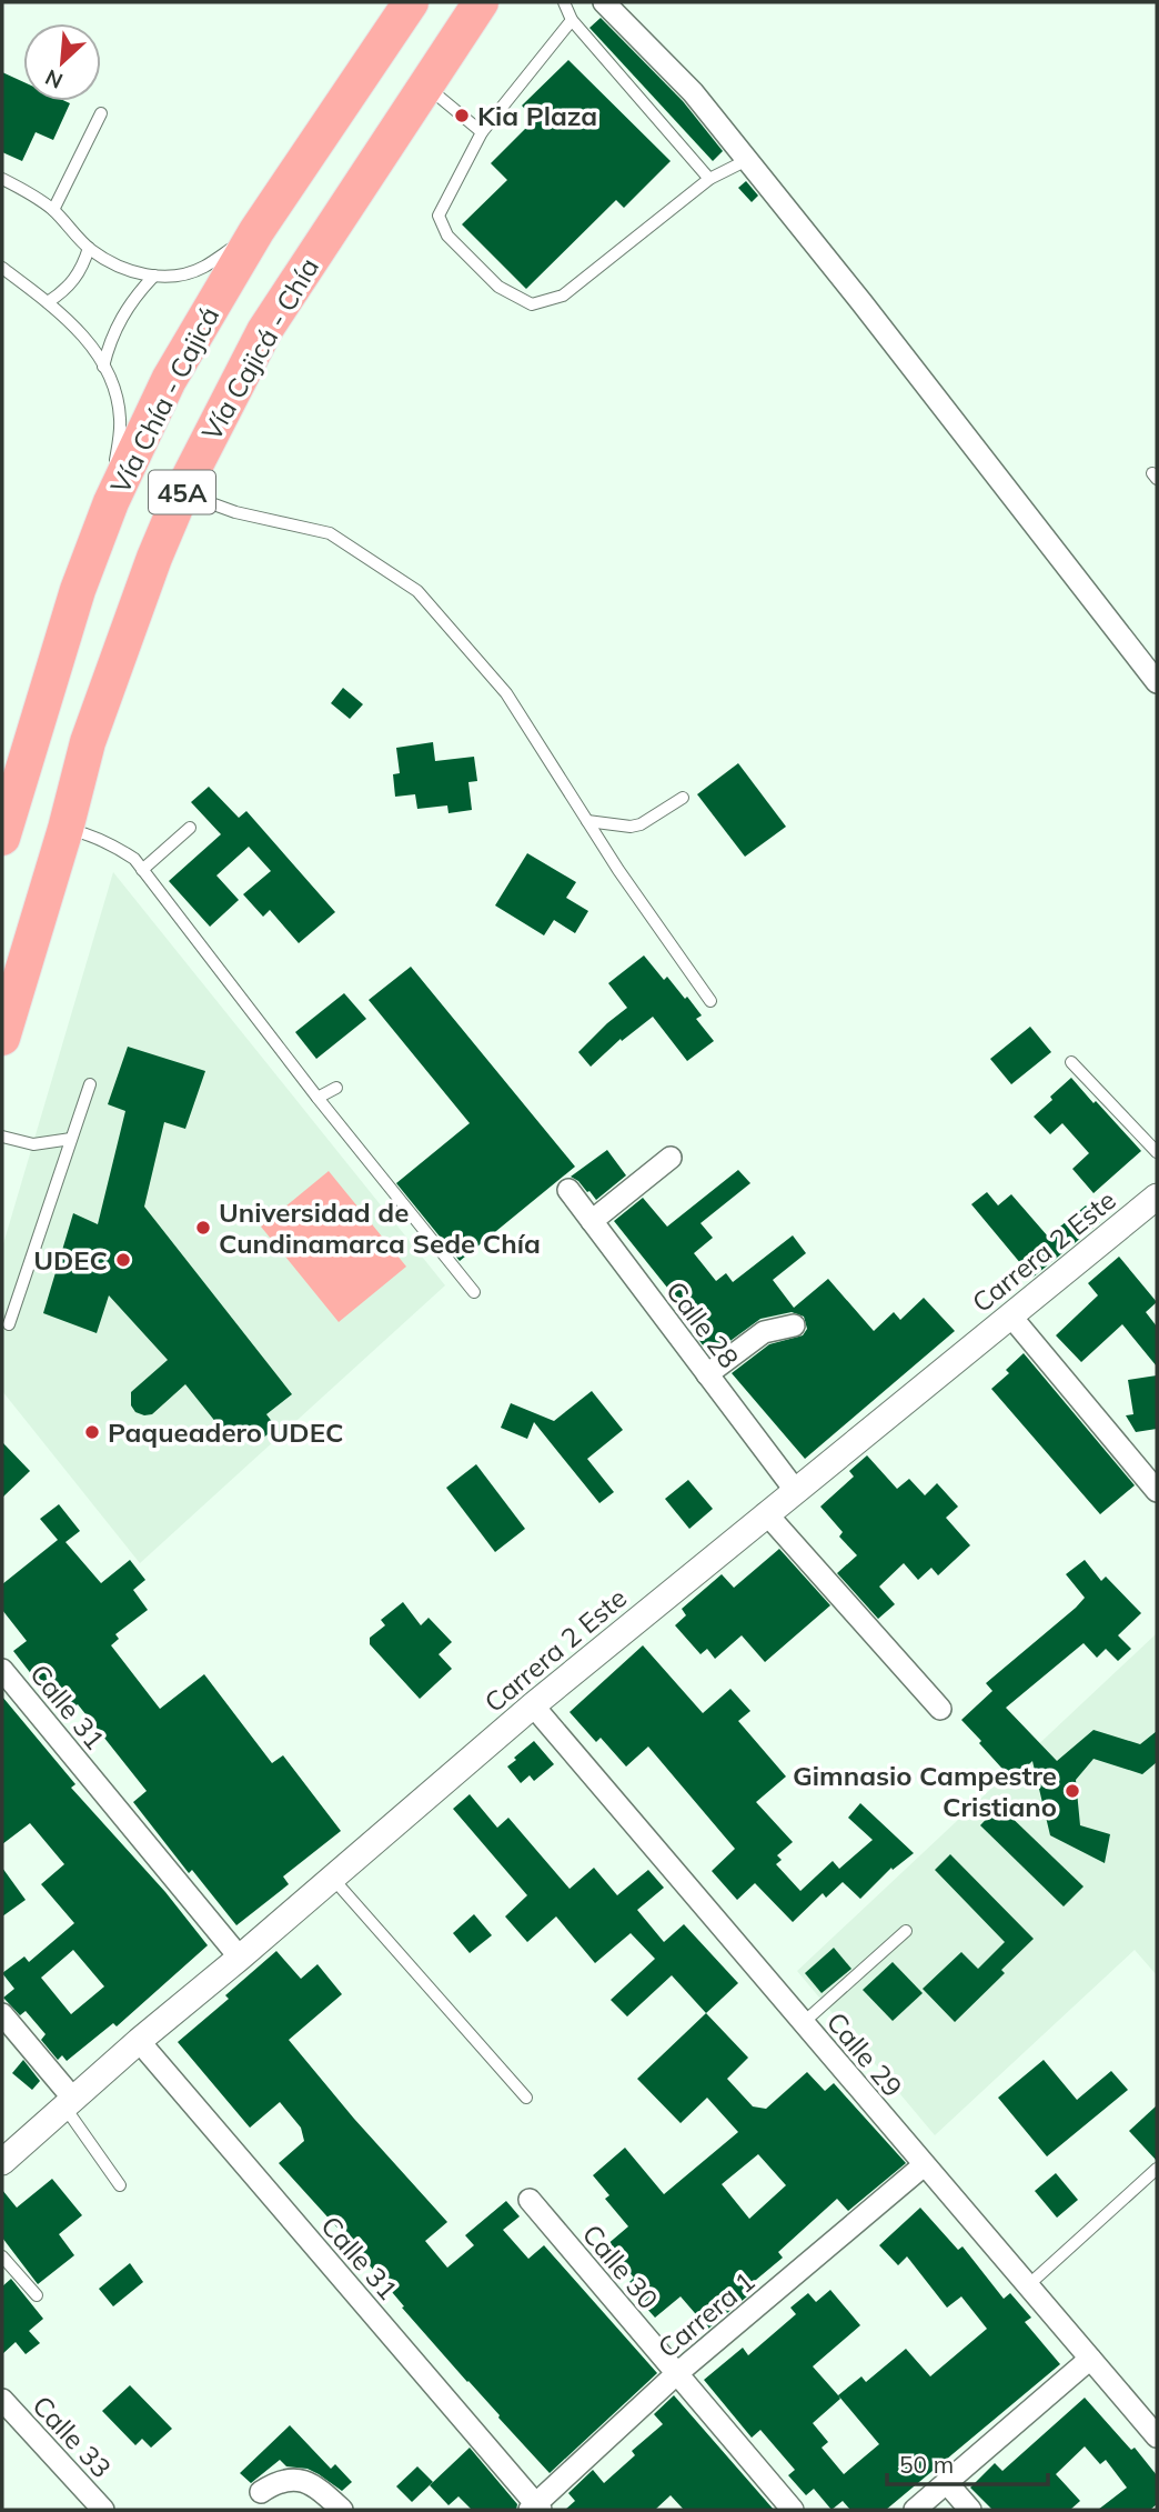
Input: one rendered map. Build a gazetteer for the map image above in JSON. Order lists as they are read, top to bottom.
{
  "streets": {
    "highway": ["Vía Cajicá - Chía", "Vía Chía - Cajicá", "45A"],
    "street": [
      "Carrera 2 Este",
      "Calle 28",
      "Calle 31",
      "Calle 29",
      "Calle 30",
      "Carrera 1",
      "Calle 33"
    ]
  },
  "crossings": [
    ["Carrera 2 Este", "Calle 28"],
    ["Carrera 2 Este", "Calle 31"],
    ["Carrera 2 Este", "Calle 29"],
    ["Calle 31", "Carrera 1"],
    ["Calle 29", "Carrera 1"],
    ["Calle 30", "Carrera 1"]
  ],
  "places": [
    "Kia Plaza",
    "Universidad de Cundinamarca Sede Chía",
    "UDEC",
    "Paqueadero UDEC",
    "Gimnasio Campestre Cristiano"
  ],
  "scale_bar": "50 m",
  "north": "bottom left"
}
